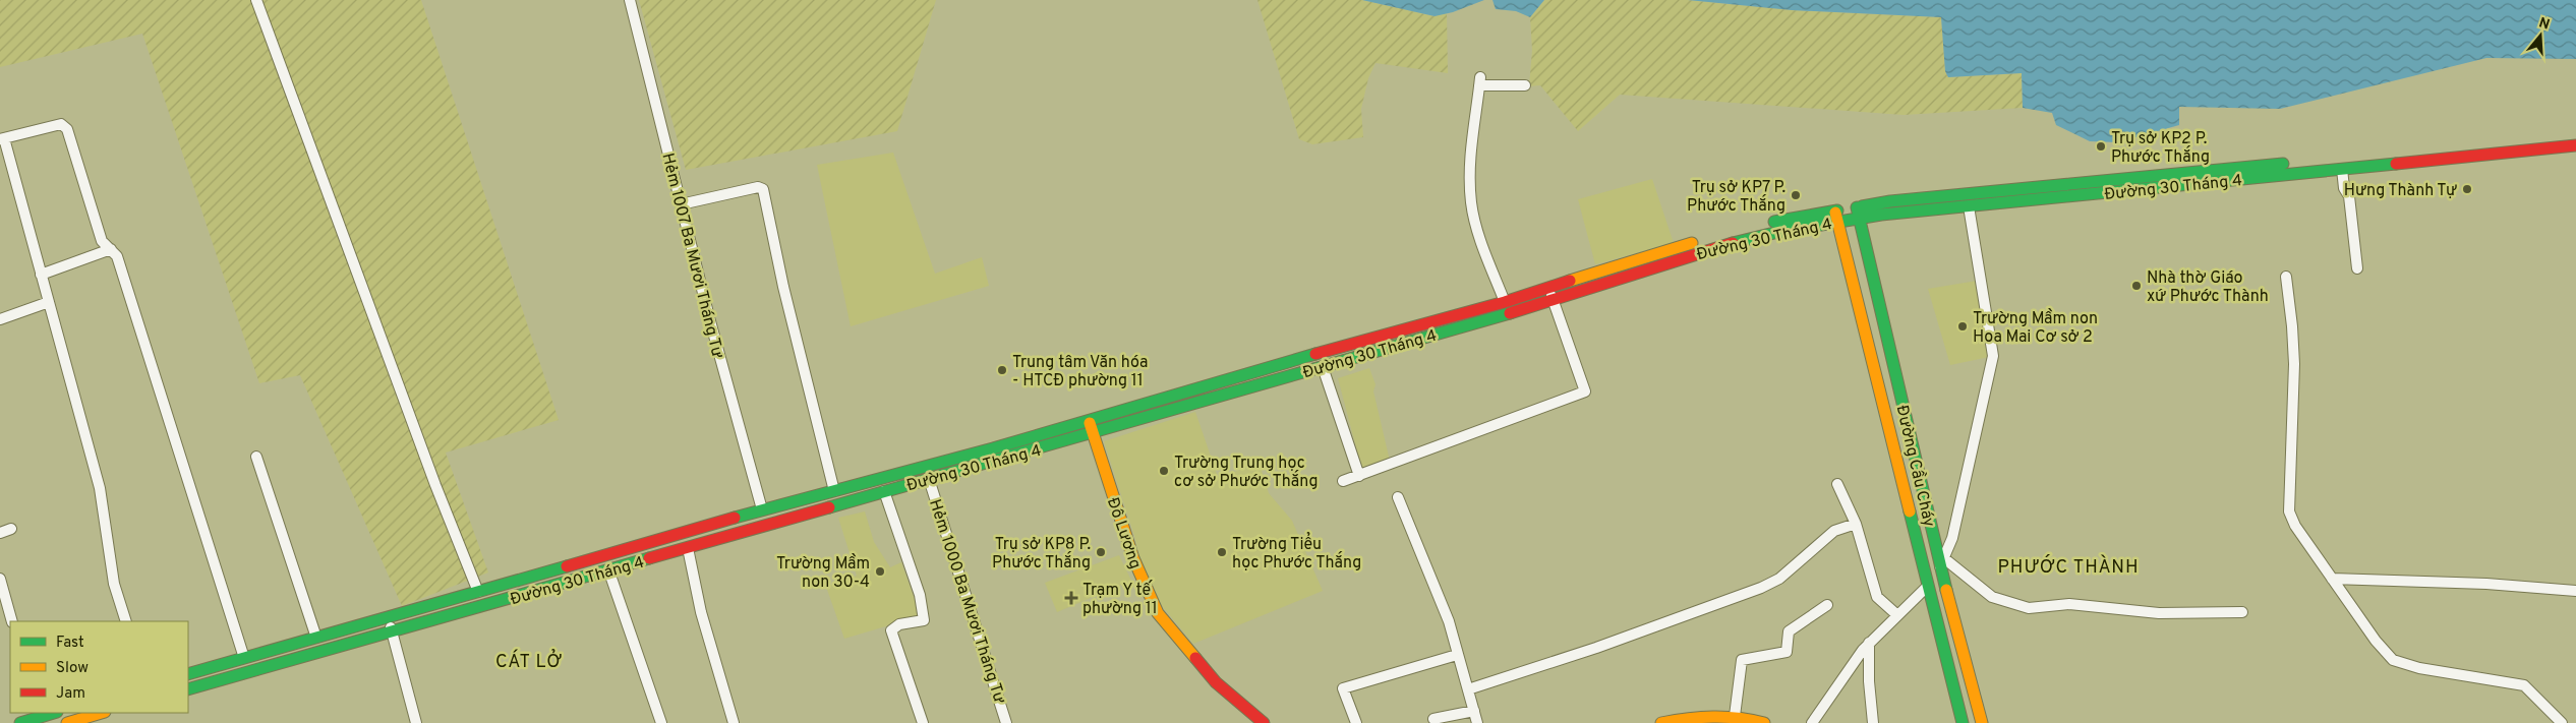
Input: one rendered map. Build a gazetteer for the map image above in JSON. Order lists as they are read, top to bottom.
{
  "streets": {
    "main road": ["Đường 30 Tháng 4", "Đường Cầu Cháy", "Đô Lương"],
    "street": ["Hẻm 1007 Ba Mươi Tháng Tư", "Hẻm 1000 Ba Mươi Tháng Tư"]
  },
  "crossings": [
    ["Đường 30 Tháng 4", "Hẻm 1007 Ba Mươi Tháng Tư"],
    ["Đường 30 Tháng 4", "Đường Cầu Cháy"],
    ["Đường 30 Tháng 4", "Đô Lương"],
    ["Đường 30 Tháng 4", "Hẻm 1000 Ba Mươi Tháng Tư"]
  ],
  "districts": ["PHƯỚC THÀNH", "CÁT LỞ"],
  "places": {
    "other": [
      "Trụ sở KP2 P. Phước Thắng",
      "Hưng Thành Tự",
      "Trụ sở KP7 P. Phước Thắng",
      "Nhà thờ Giáo xứ Phước Thành",
      "Trường Mầm non Hoa Mai Cơ sở 2",
      "Trung tâm Văn hóa - HTCĐ phường 11",
      "Trường Trung học cơ sở Phước Thắng",
      "Trụ sở KP8 P. Phước Thắng",
      "Trường Tiểu học Phước Thắng",
      "Trường Mầm non 30-4"
    ],
    "health": ["Trạm Y tế phường 11"]
  },
  "legend": ["Fast", "Slow", "Jam"],
  "north": "top"
}
